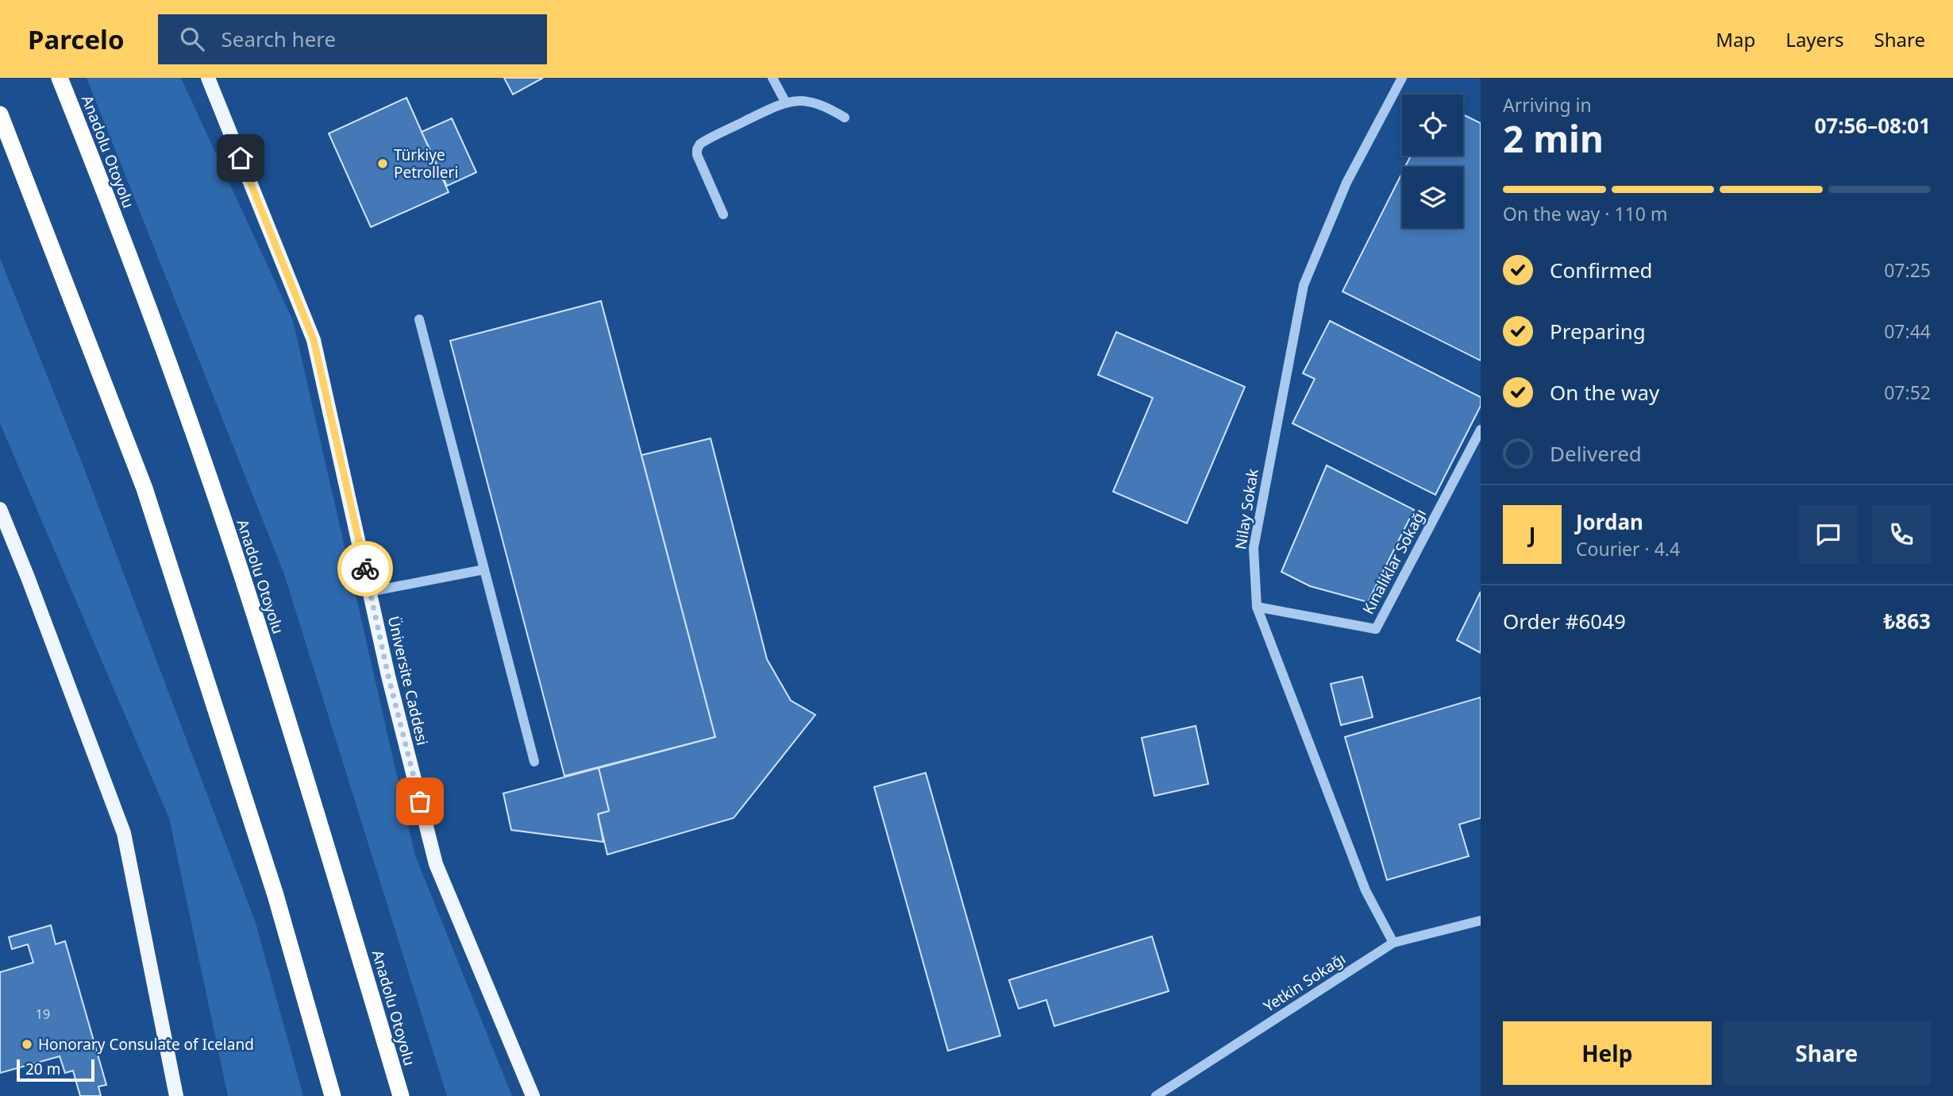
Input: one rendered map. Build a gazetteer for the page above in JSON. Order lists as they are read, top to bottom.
{
  "streets": {
    "highway": ["Anadolu Otoyolu"],
    "main road": ["Üniversite Caddesi"],
    "street": ["Nilay Sokak", "Kınalıklar Sokağı", "Yetkin Sokağı"]
  },
  "crossings": [
    ["Nilay Sokak", "Kınalıklar Sokağı"],
    ["Nilay Sokak", "Yetkin Sokağı"]
  ],
  "places": ["Türkiye Petrolleri", "Honorary Consulate of Iceland"],
  "house_numbers": ["19"],
  "scale_bar": "20 m",
  "page": {
    "header": "Parcelo",
    "search": "Search here",
    "nav": ["Map", "Layers", "Share"],
    "heading": ["2 min", "Arriving in", "07:56–08:01"],
    "panel": [
      "Jordan",
      "Courier · 4.4",
      "Order #6049",
      "₺863"
    ],
    "bar": "On the way · 110 m",
    "list": [
      ["Confirmed", "07:25"],
      ["Preparing", "07:44"],
      ["On the way", "07:52"],
      "Delivered"
    ],
    "round": "J",
    "buttons": ["Help", "Share"],
    "scale": "20 m"
  }
}
